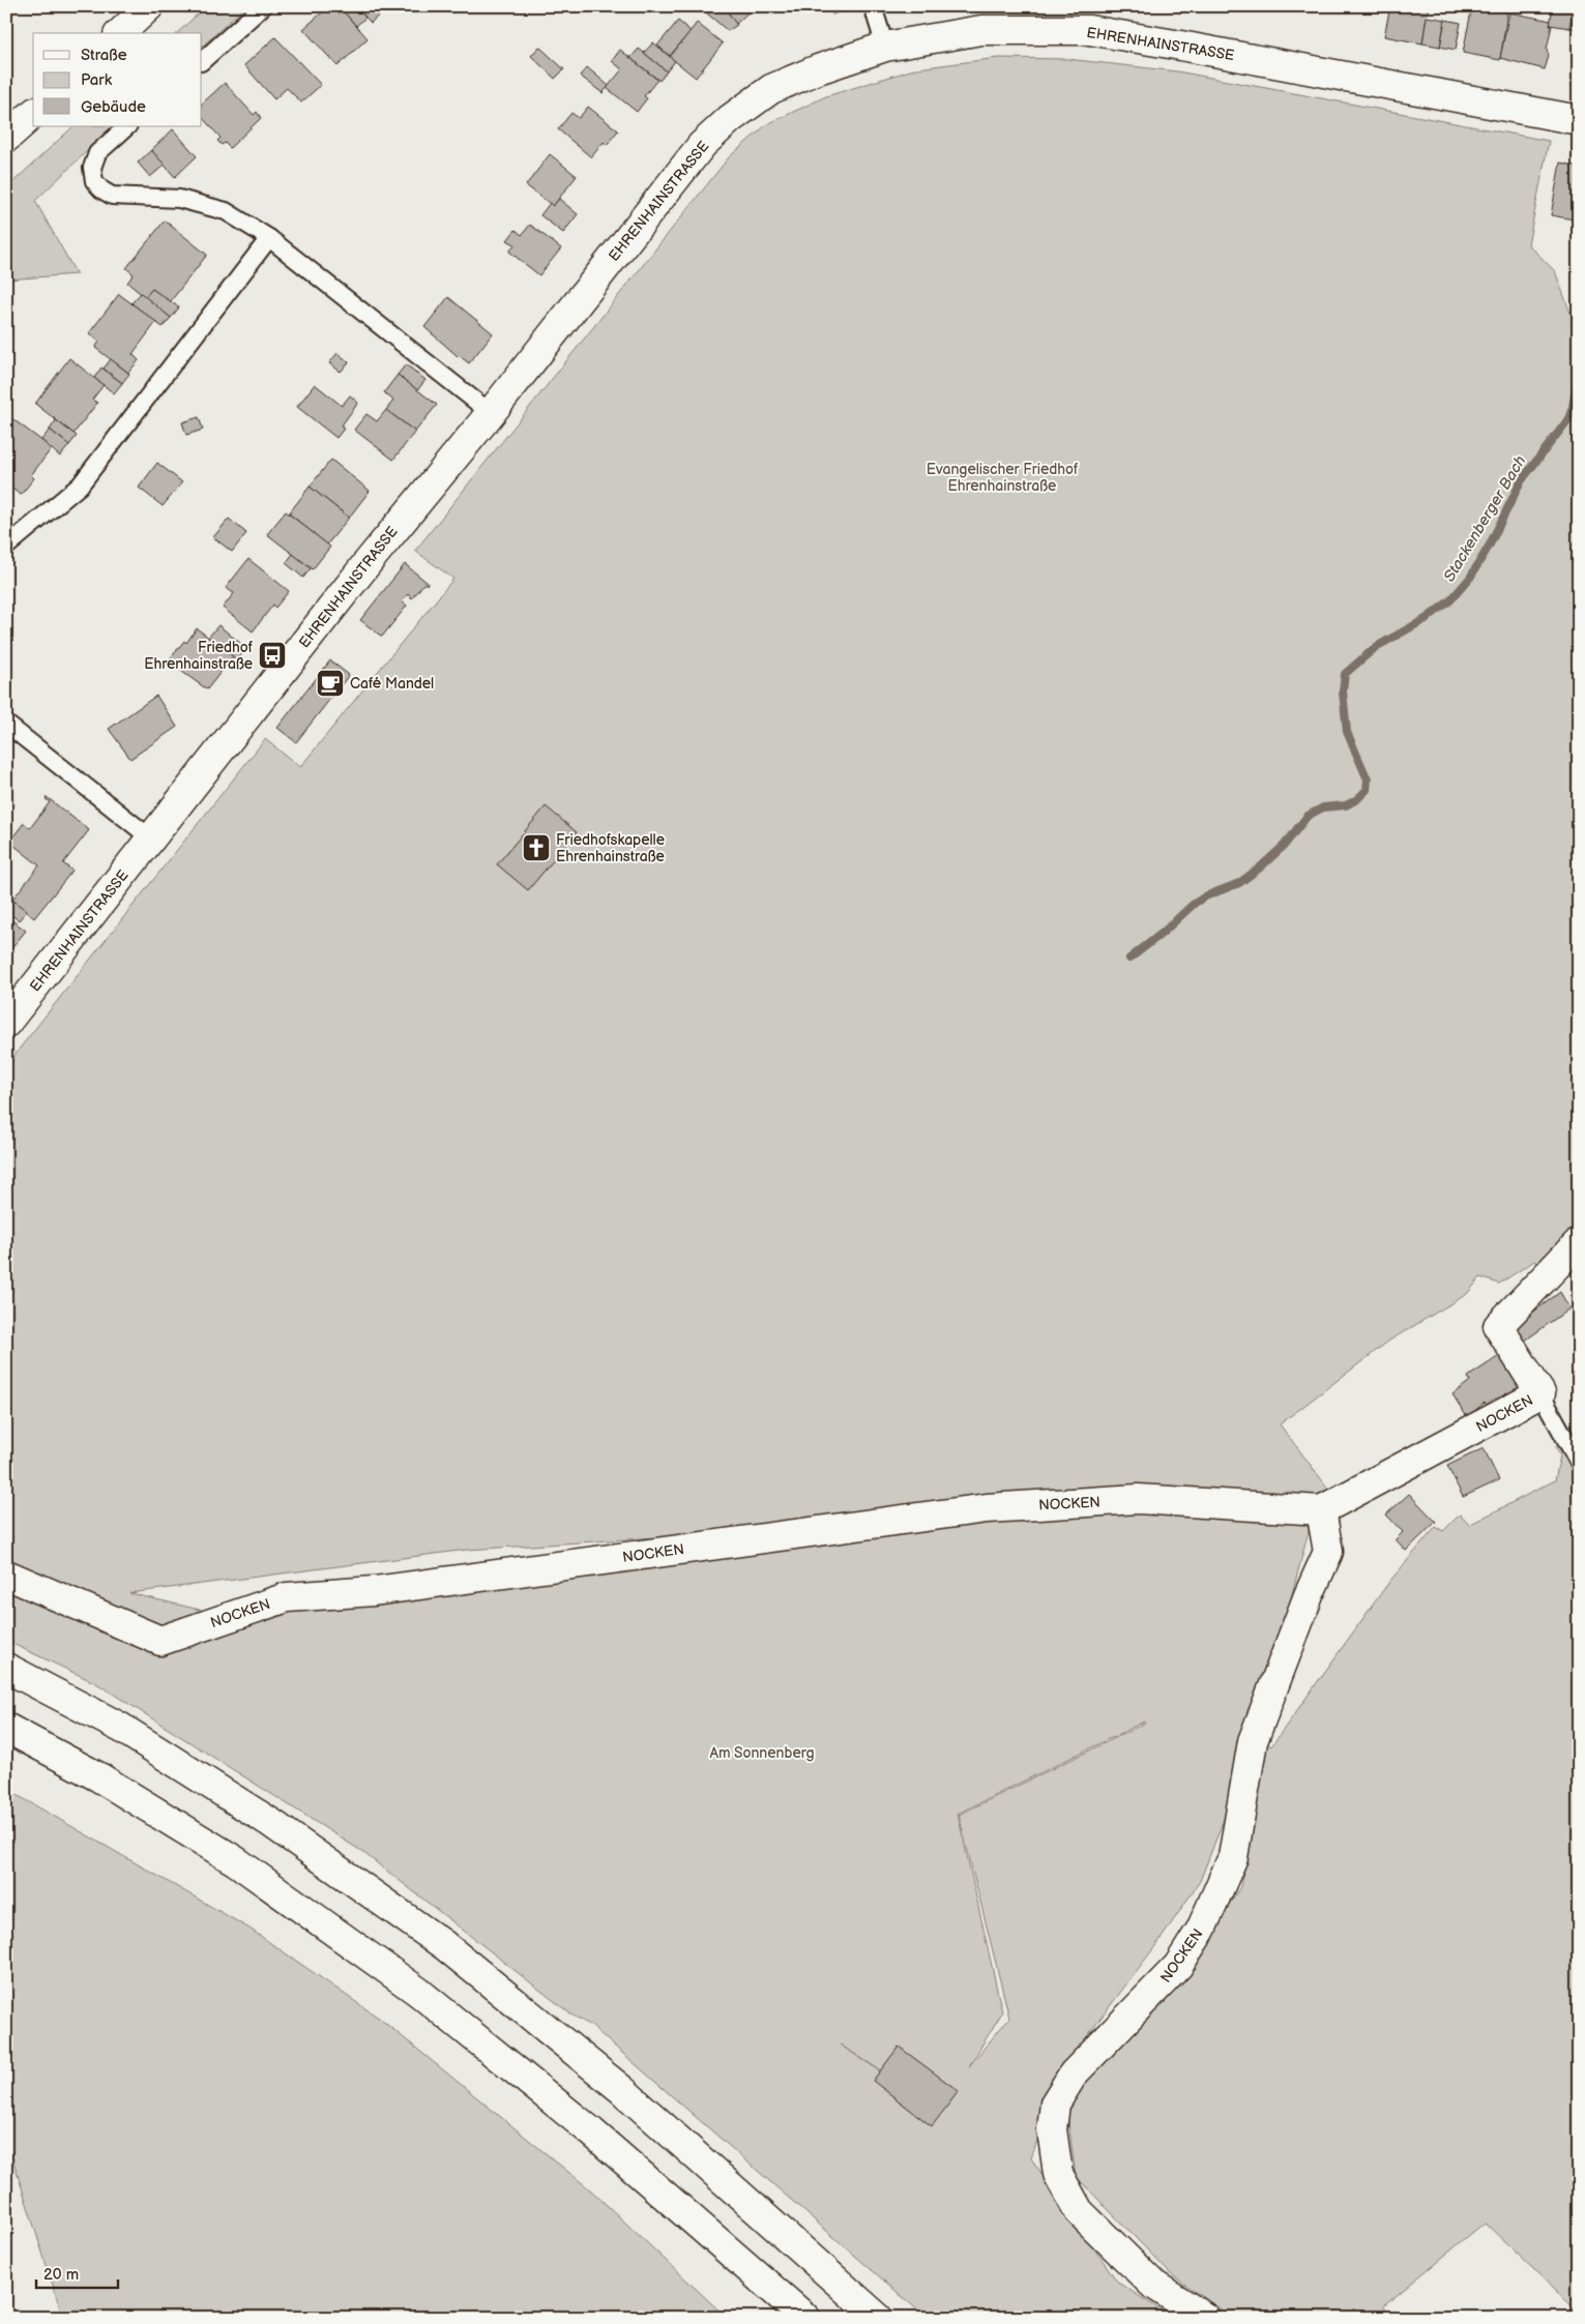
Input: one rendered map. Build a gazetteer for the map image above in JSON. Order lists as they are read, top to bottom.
{
  "streets": {
    "main road": ["EHRENHAINSTRASSE", "NOCKEN"]
  },
  "water": ["Stackenberger Bach"],
  "parks": ["Evangelischer Friedhof Ehrenhainstraße", "Am Sonnenberg"],
  "places": {
    "bus stop": ["Friedhof Ehrenhainstraße"],
    "cafe": ["Café Mandel"],
    "church": ["Friedhofskapelle Ehrenhainstraße"]
  },
  "legend": ["Straße", "Park", "Gebäude"],
  "scale_bar": "20 m"
}
